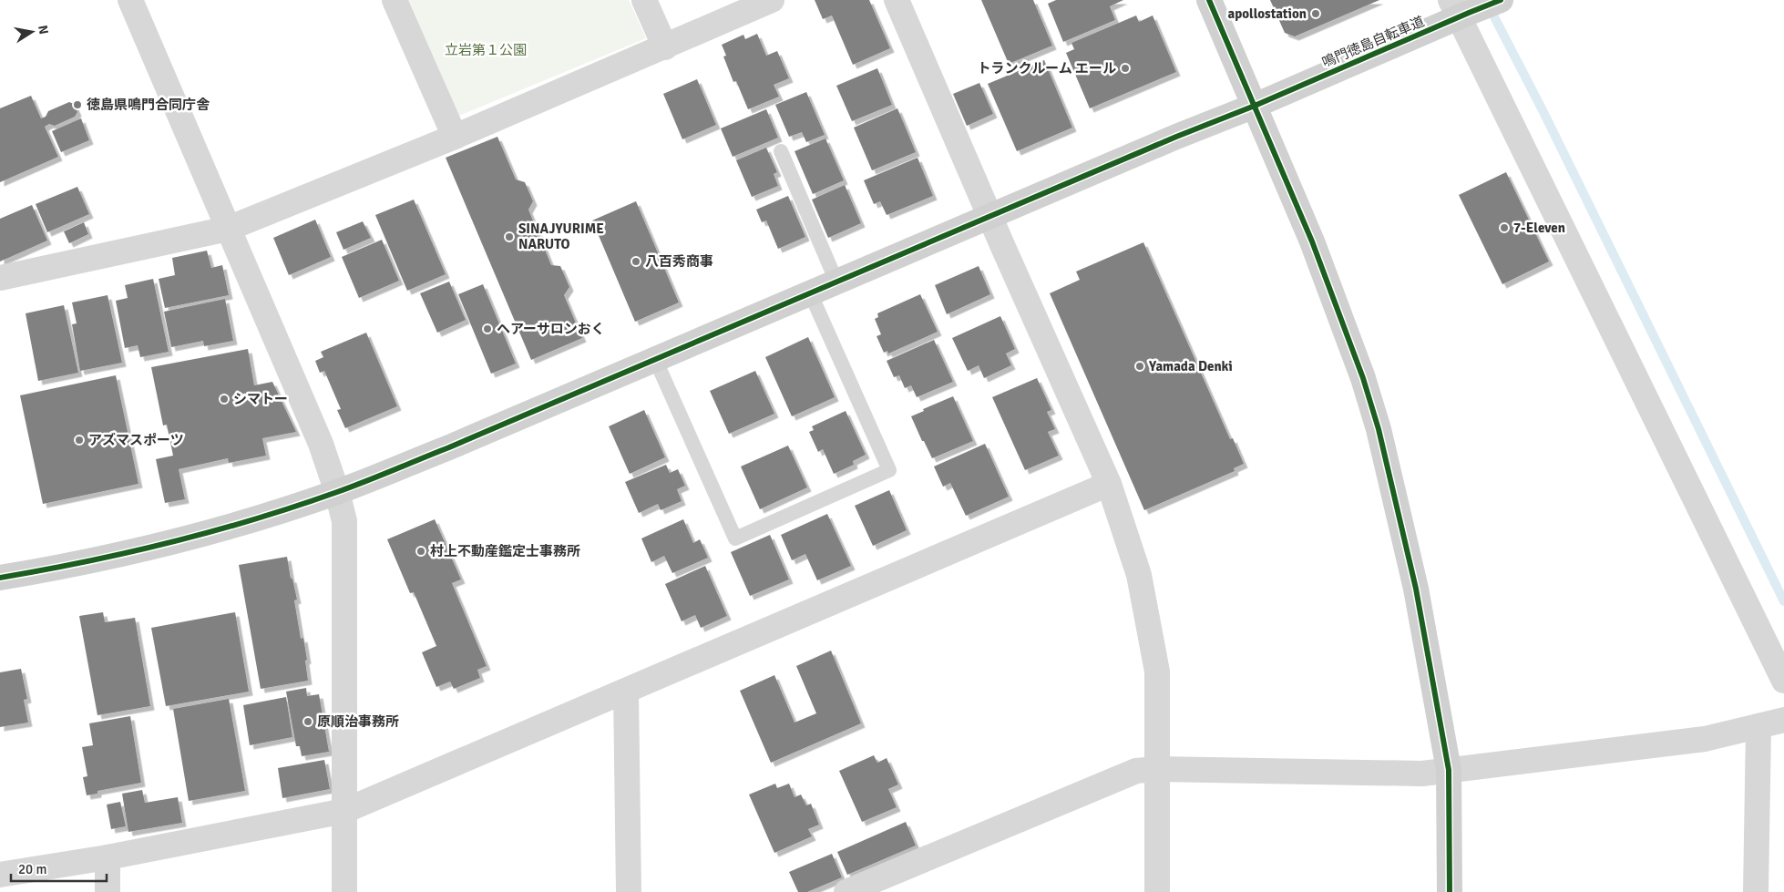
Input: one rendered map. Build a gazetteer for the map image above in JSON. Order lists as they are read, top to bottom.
{
  "streets": {
    "street": ["鳴門徳島自転車道"]
  },
  "parks": ["立岩第１公園"],
  "places": [
    "apollostation",
    "トランクルーム エール",
    "徳島県鳴門合同庁舎",
    "7-Eleven",
    "SINAJYURIME NARUTO",
    "八百秀商事",
    "ヘアーサロンおく",
    "Yamada Denki",
    "シマトー",
    "アズマスポーツ",
    "村上不動産鑑定士事務所",
    "原順治事務所"
  ],
  "scale_bar": "20 m",
  "north": "right"
}
